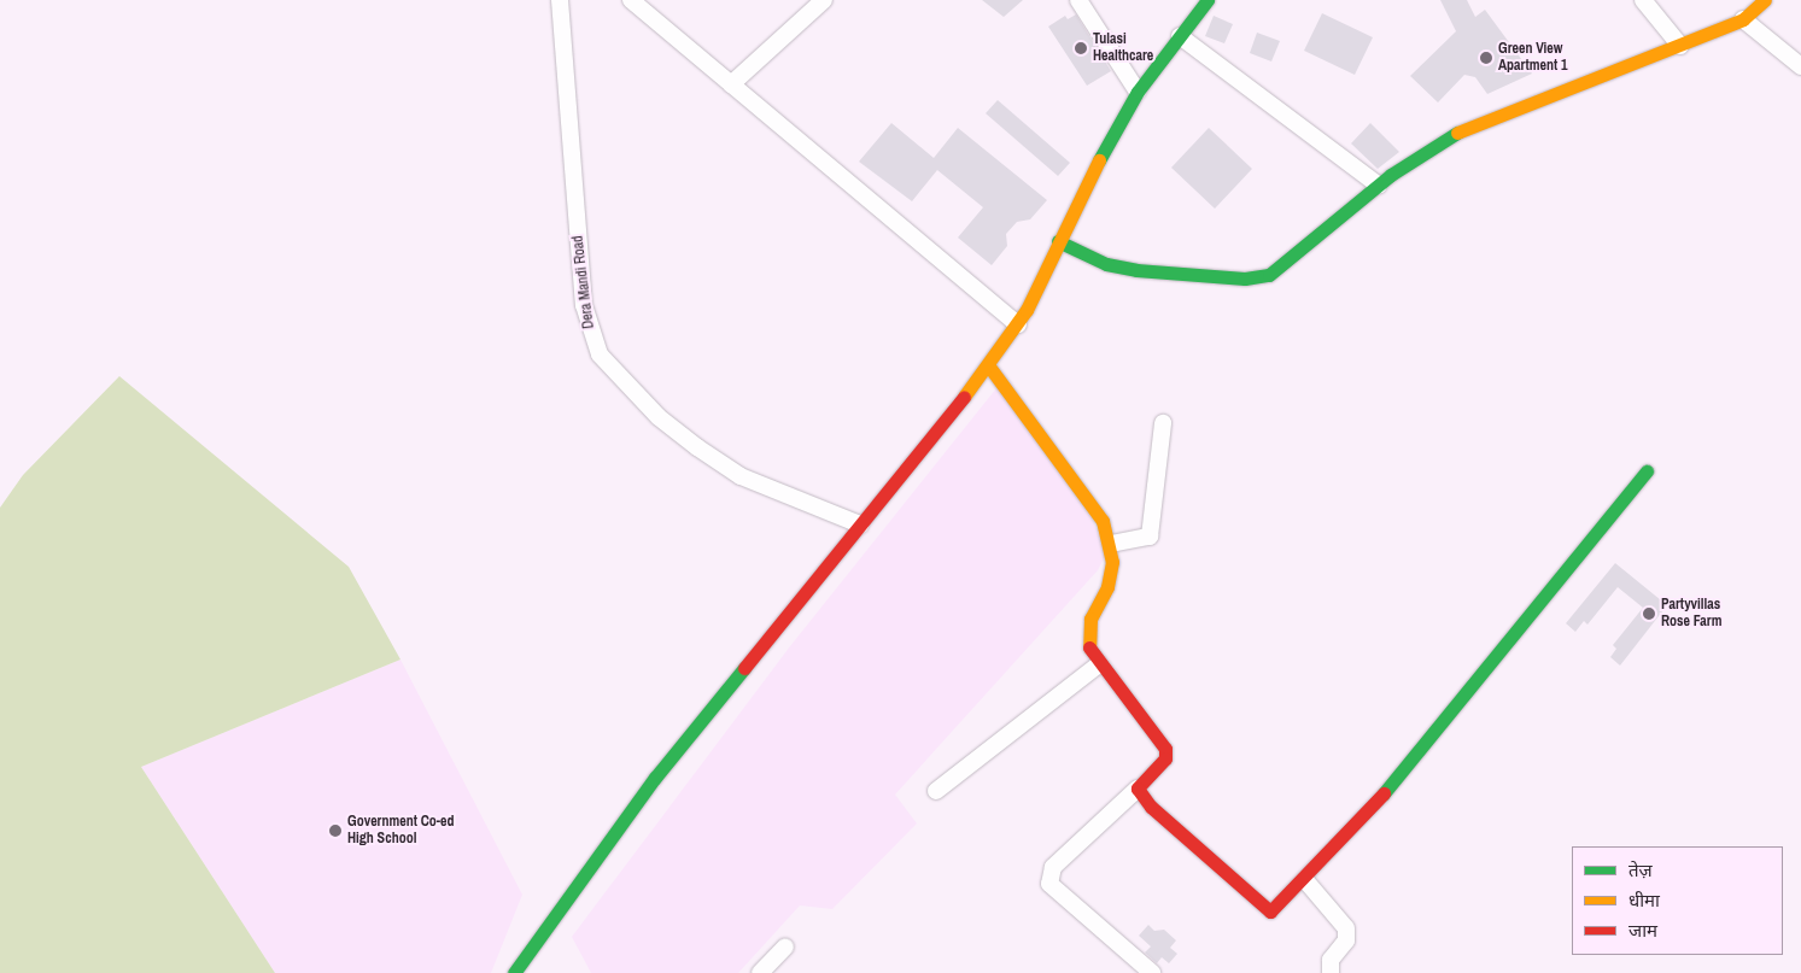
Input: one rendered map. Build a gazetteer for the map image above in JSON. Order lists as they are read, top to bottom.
{
  "streets": {
    "street": ["Dera Mandi Road"]
  },
  "places": [
    "Tulasi Healthcare",
    "Green View Apartment 1",
    "Partyvillas Rose Farm",
    "Government Co-ed High School"
  ],
  "legend": ["तेज़", "धीमा", "जाम"]
}
